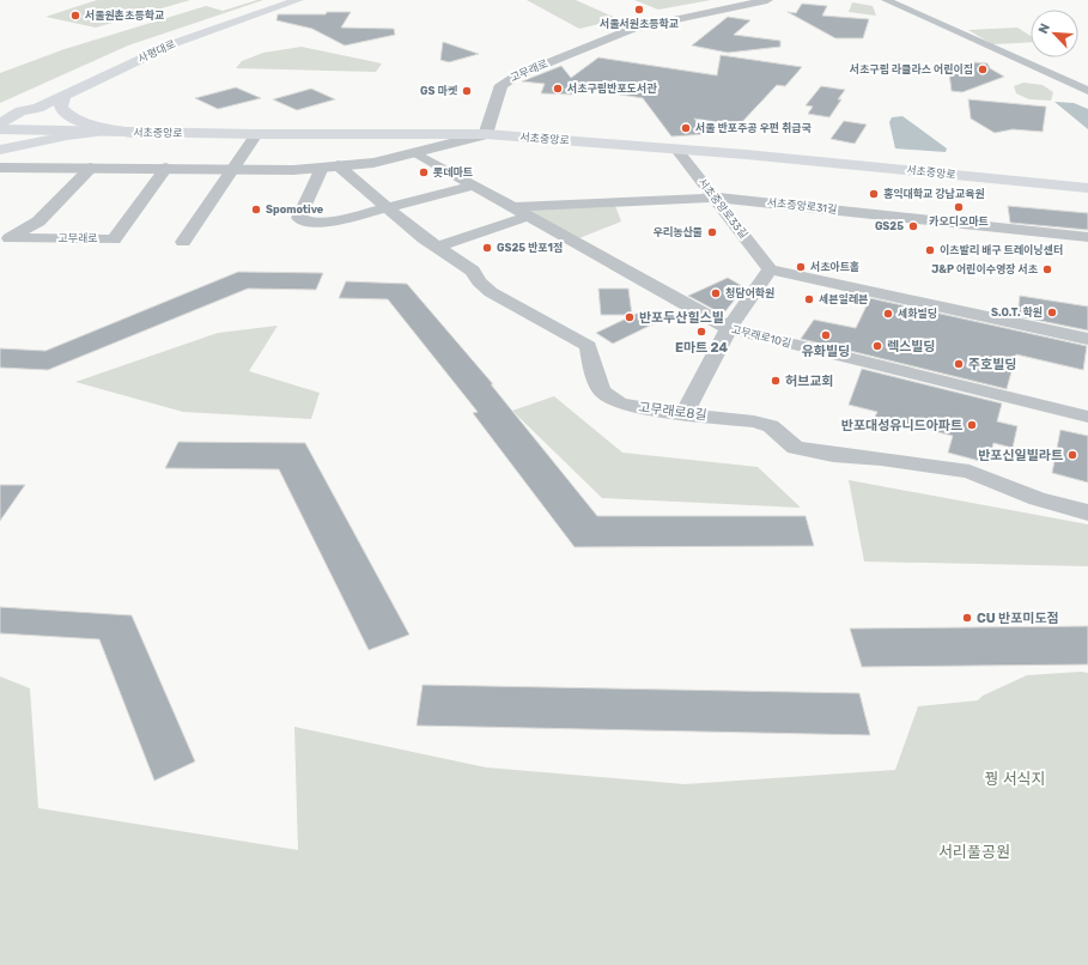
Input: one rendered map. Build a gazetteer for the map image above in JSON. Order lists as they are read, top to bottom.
{
  "streets": {
    "main road": ["사평대로", "서초중앙로"],
    "street": [
      "고무래로",
      "서초중앙로31길",
      "서초중앙로33길",
      "고무래로10길",
      "고무래로8길"
    ]
  },
  "crossings": [
    ["고무래로", "서초중앙로"],
    ["서초중앙로", "서초중앙로33길"],
    ["서초중앙로31길", "서초중앙로33길"],
    ["서초중앙로31길", "고무래로10길"]
  ],
  "parks": ["꿩 서식지", "서리풀공원"],
  "places": [
    "서울서원초등학교",
    "서울원촌초등학교",
    "서초구립 라클라스 어린이집",
    "서초구립반포도서관",
    "GS 마켓",
    "서울 반포주공 우편 취급국",
    "롯데마트",
    "홍익대학교 강남교육원",
    "카오디오마트",
    "Spomotive",
    "GS25",
    "우리농산물",
    "GS25 반포1점",
    "이츠발리 배구 트레이닝센터",
    "서초아트홀",
    "J&P 어린이수영장 서초",
    "청담어학원",
    "세븐일레븐",
    "S.O.T. 학원",
    "세화빌딩",
    "반포두산힐스빌",
    "E마트 24",
    "유화빌딩",
    "렉스빌딩",
    "주호빌딩",
    "허브교회",
    "반포대성유니드아파트",
    "반포신일빌라트",
    "CU 반포미도점"
  ],
  "north": "top left"
}
